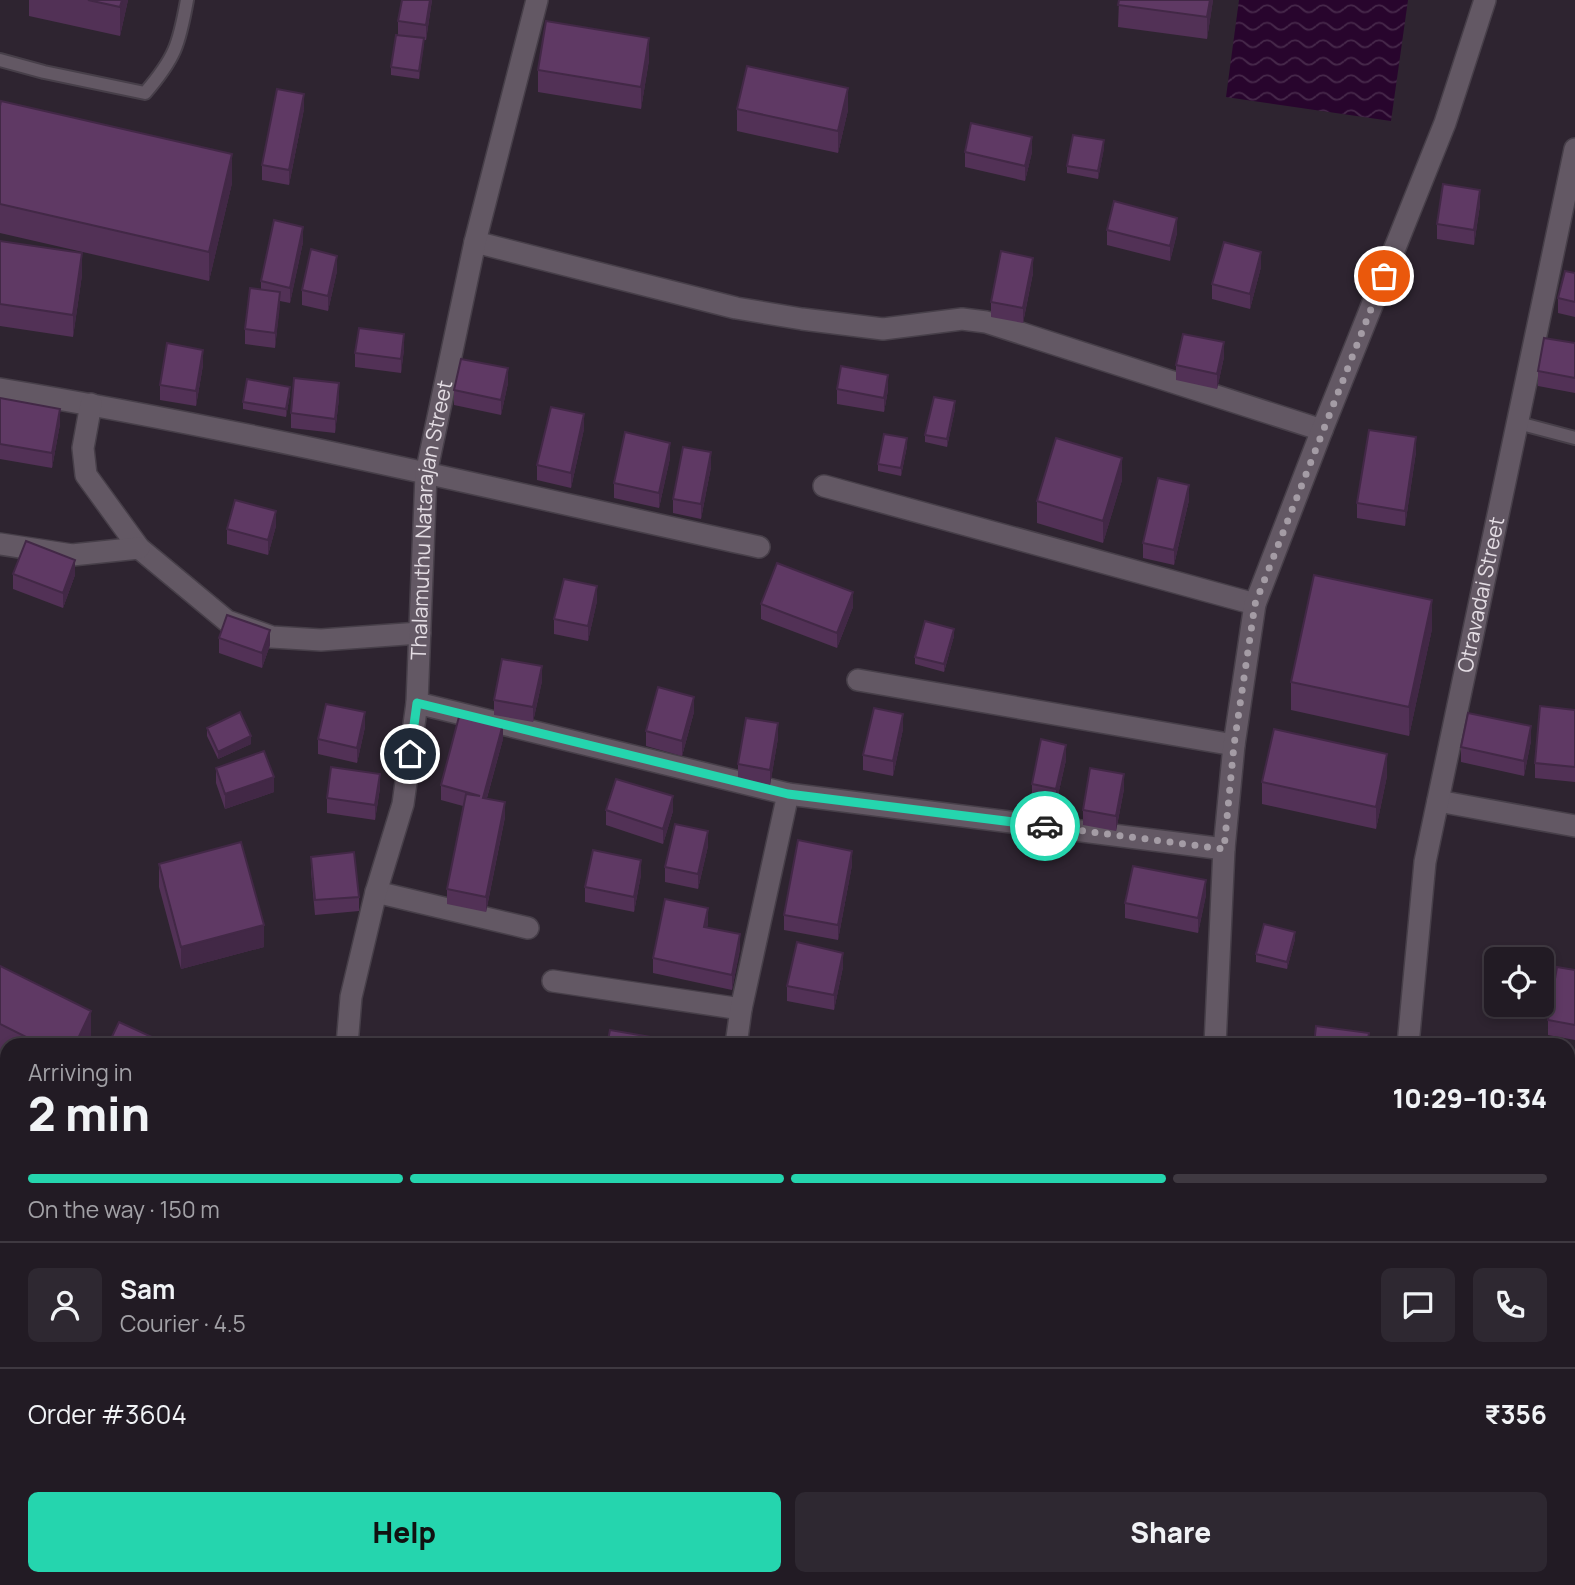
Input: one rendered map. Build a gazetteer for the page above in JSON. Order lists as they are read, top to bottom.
{
  "streets": {
    "street": ["Thalamuthu Natarajan Street", "Otravadai Street"]
  },
  "page": {
    "heading": ["2 min", "Arriving in", "10:29–10:34"],
    "panel": [
      "Sam",
      "Courier · 4.5",
      "Order #3604",
      "₹356"
    ],
    "bar": "On the way · 150 m",
    "buttons": ["Help", "Share"]
  }
}
